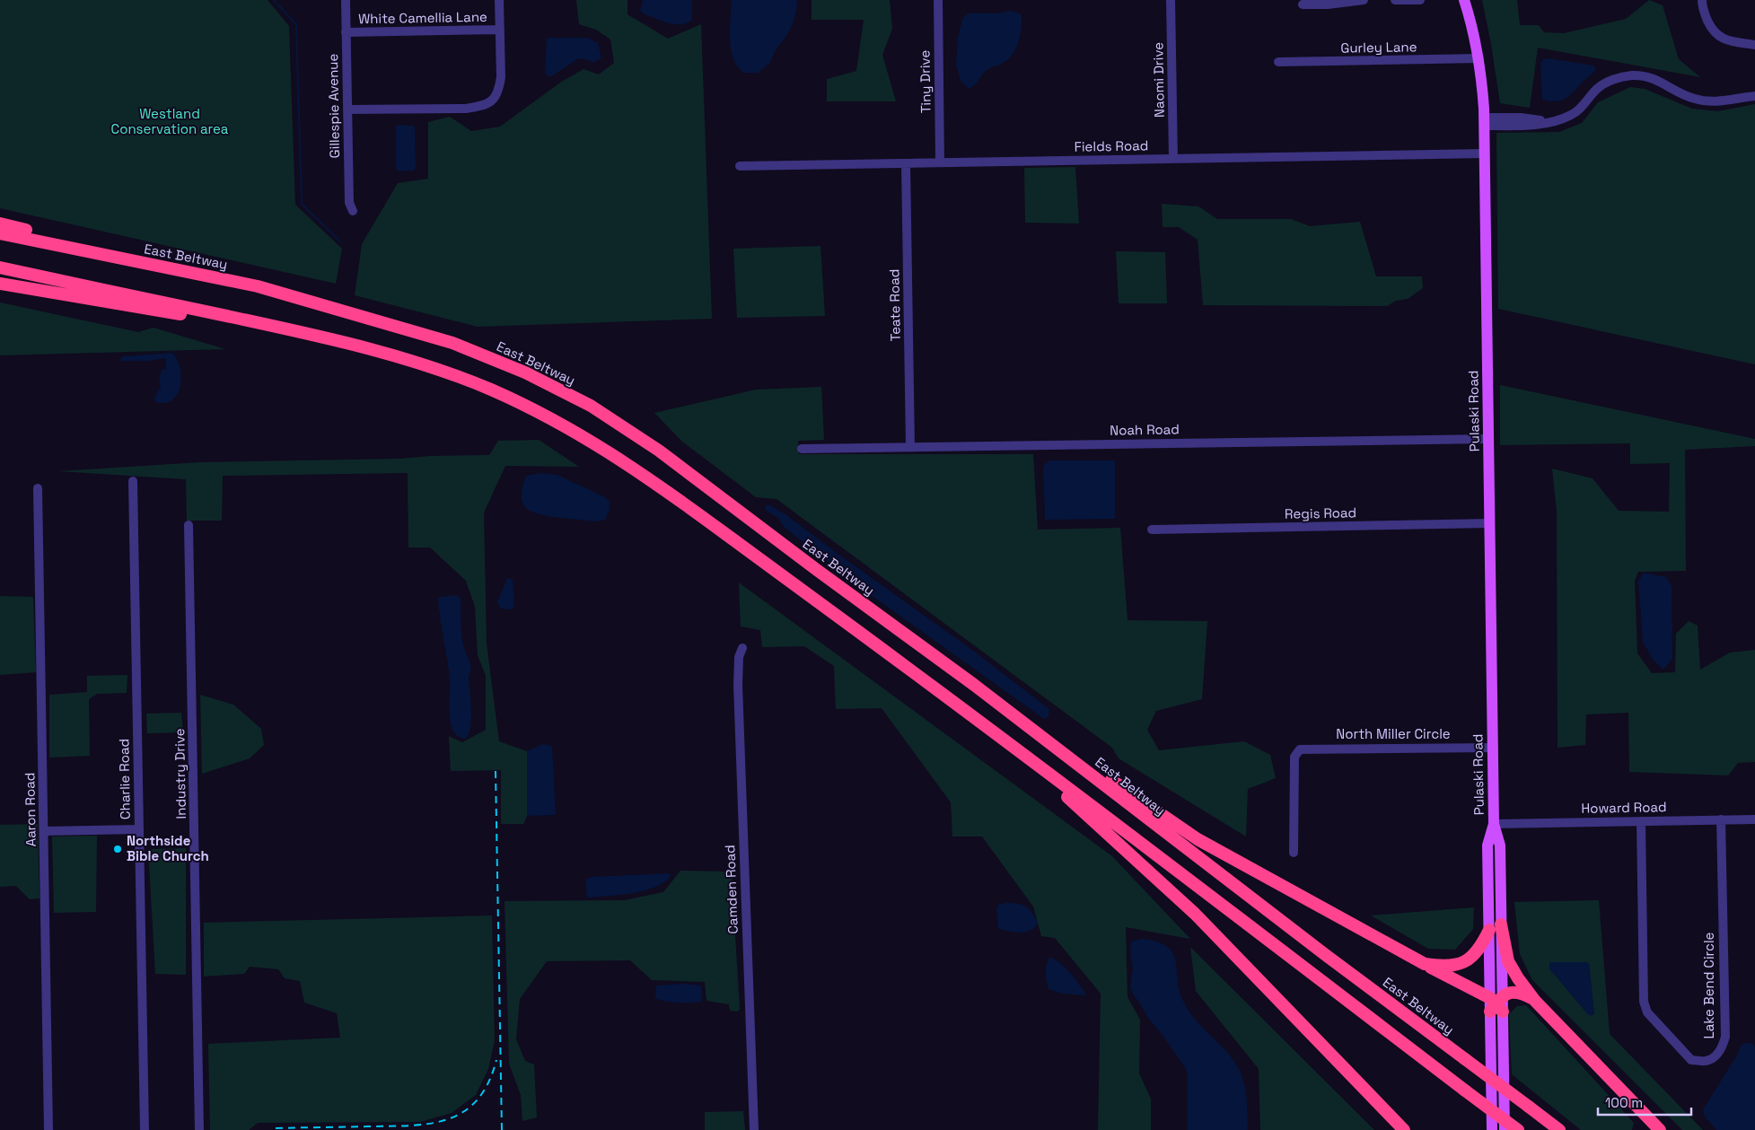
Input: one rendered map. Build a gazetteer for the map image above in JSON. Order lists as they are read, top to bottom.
{
  "streets": {
    "highway": ["East Beltway"],
    "main road": ["Pulaski Road"],
    "street": [
      "White Camellia Lane",
      "Gurley Lane",
      "Naomi Drive",
      "Tiny Drive",
      "Gillespie Avenue",
      "Fields Road",
      "Teate Road",
      "Noah Road",
      "Regis Road",
      "North Miller Circle",
      "Industry Drive",
      "Charlie Road",
      "Howard Road",
      "Aaron Road",
      "Camden Road",
      "Lake Bend Circle"
    ]
  },
  "crossings": [
    ["White Camellia Lane", "Gillespie Avenue"],
    ["Gurley Lane", "Pulaski Road"],
    ["Naomi Drive", "Fields Road"],
    ["Tiny Drive", "Fields Road"],
    ["Fields Road", "Teate Road"],
    ["Fields Road", "Pulaski Road"],
    ["Teate Road", "Noah Road"],
    ["Pulaski Road", "Noah Road"],
    ["Pulaski Road", "Regis Road"],
    ["Pulaski Road", "North Miller Circle"],
    ["Pulaski Road", "Howard Road"],
    ["Howard Road", "Lake Bend Circle"]
  ],
  "parks": ["Westland Conservation area"],
  "places": ["Northside Bible Church"],
  "scale_bar": "100 m"
}
